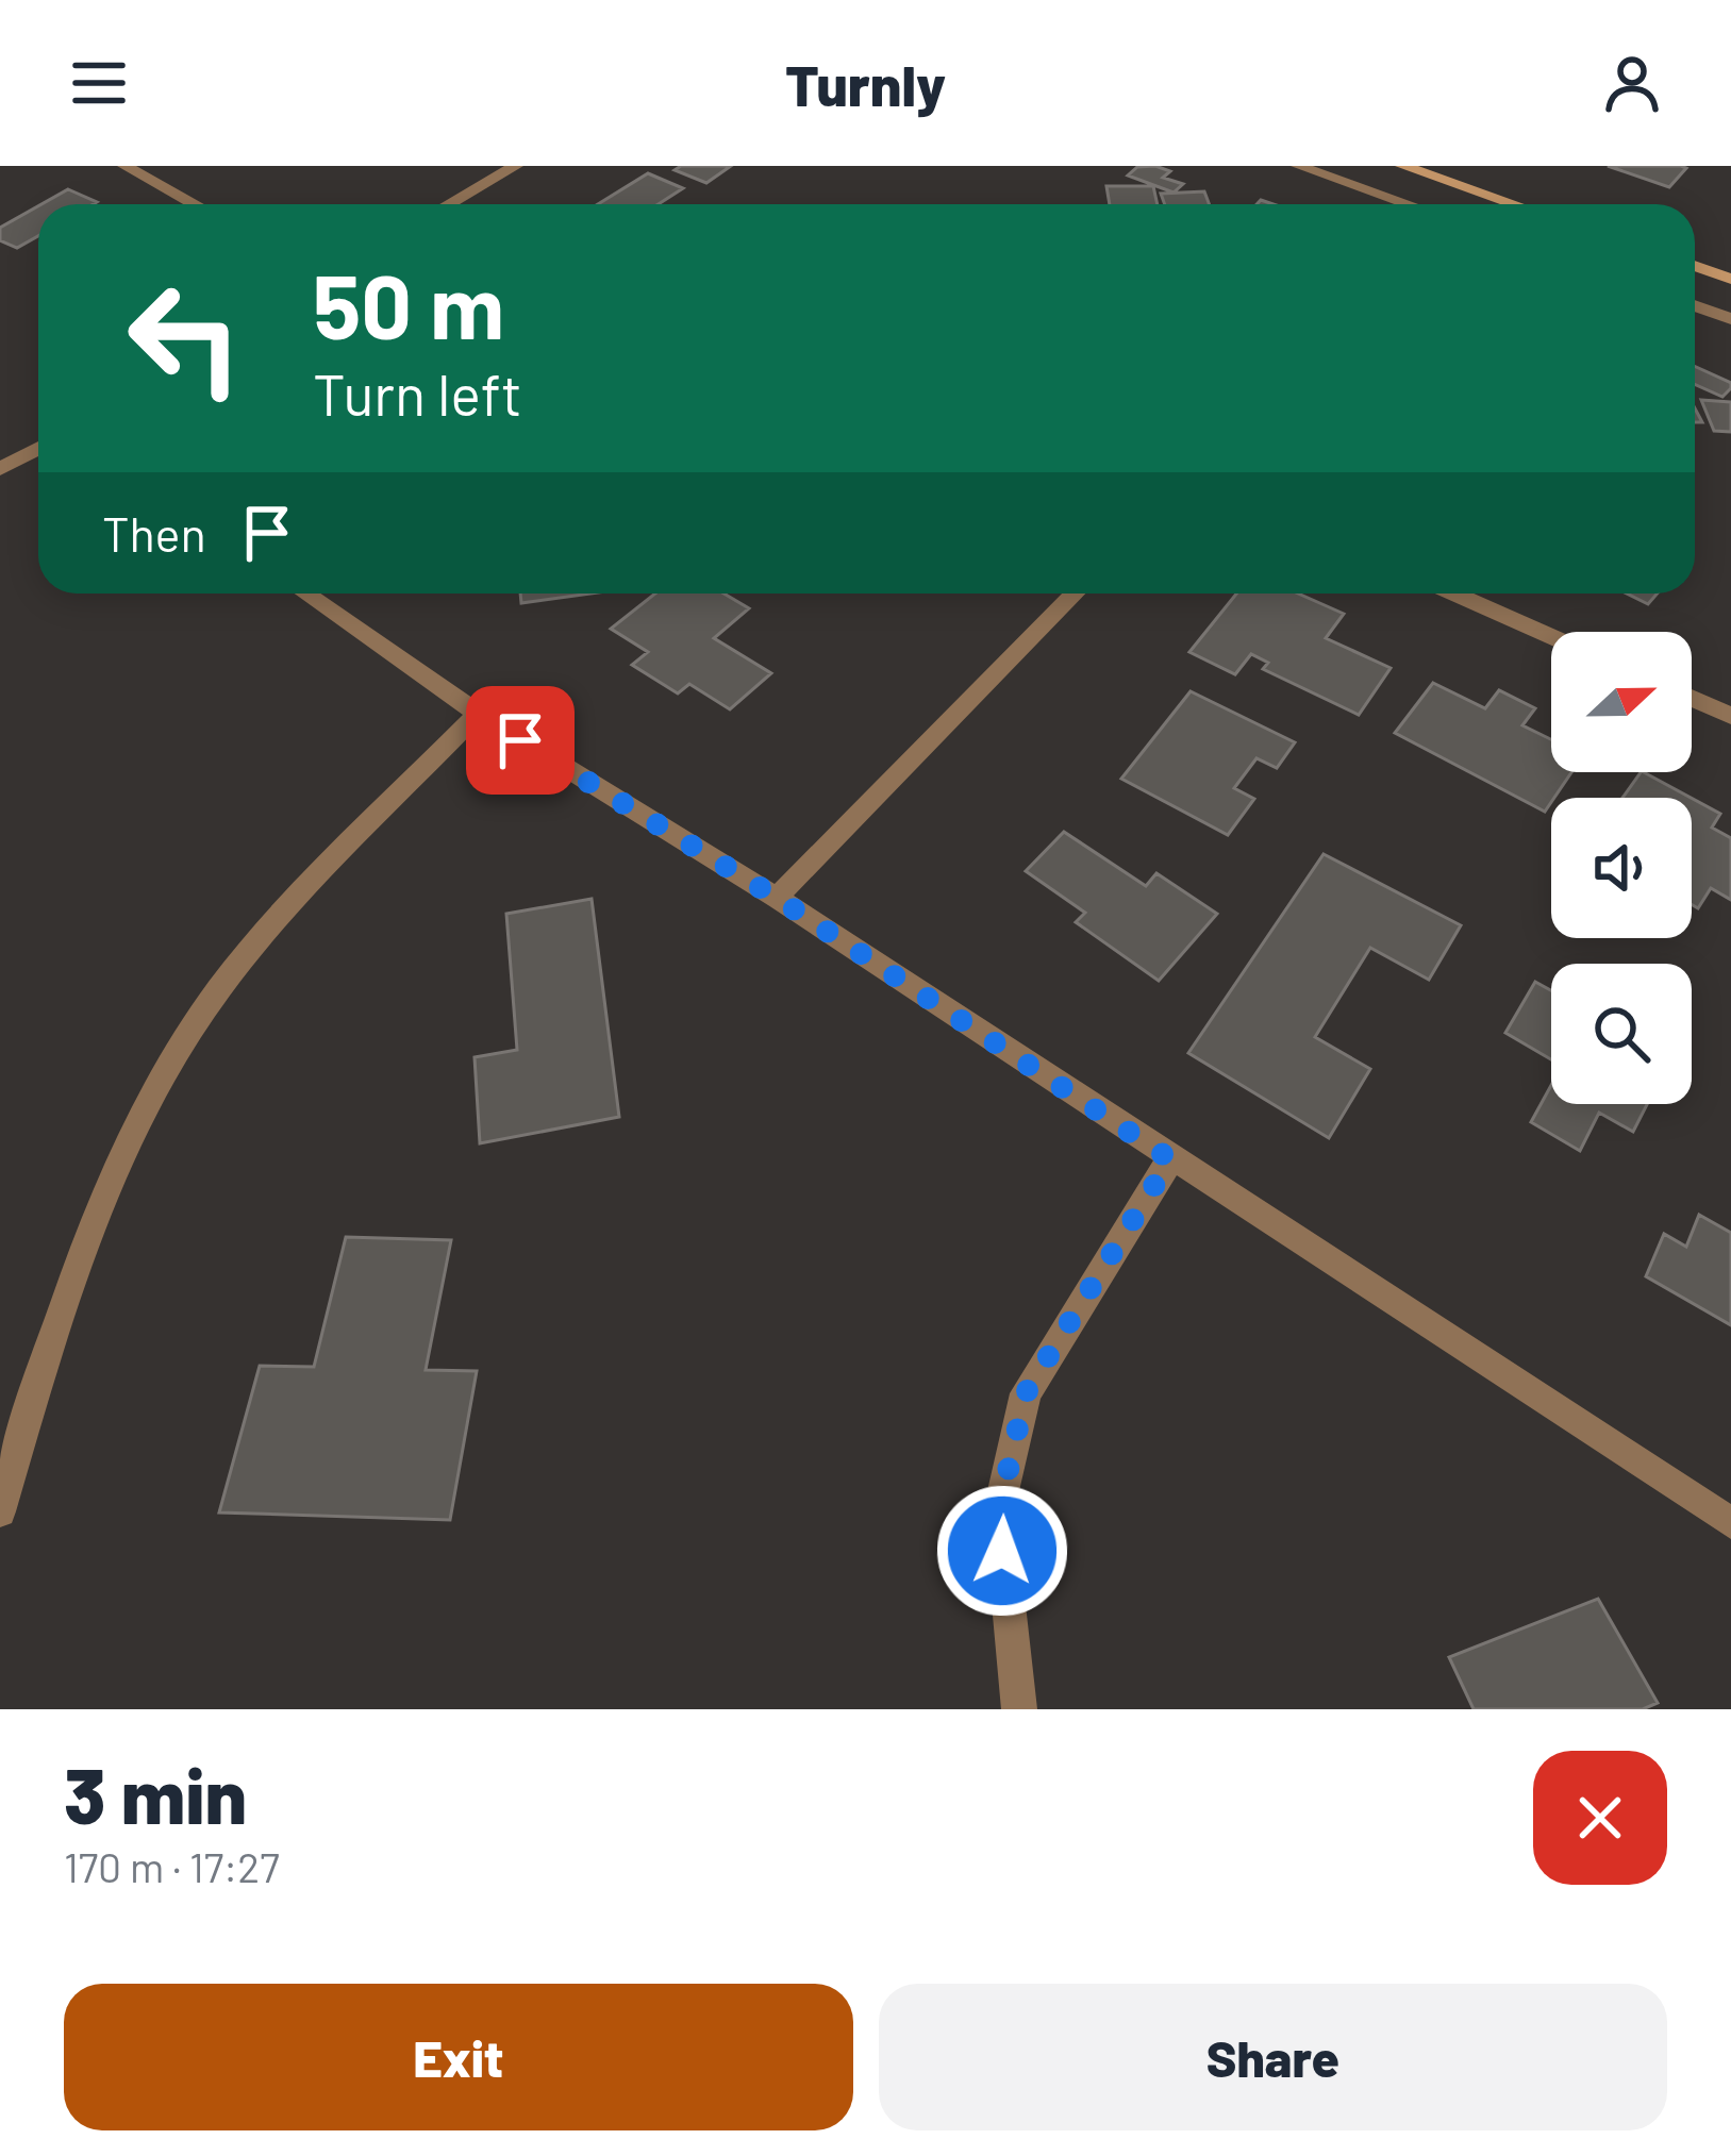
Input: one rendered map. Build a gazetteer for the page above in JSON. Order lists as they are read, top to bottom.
{
  "north": "right",
  "page": {
    "header": "Turnly",
    "turn": ["50 m", "Turn left"],
    "then": "Then",
    "heading": ["3 min", "170 m · 17:27"],
    "buttons": ["Exit", "Share"]
  }
}
